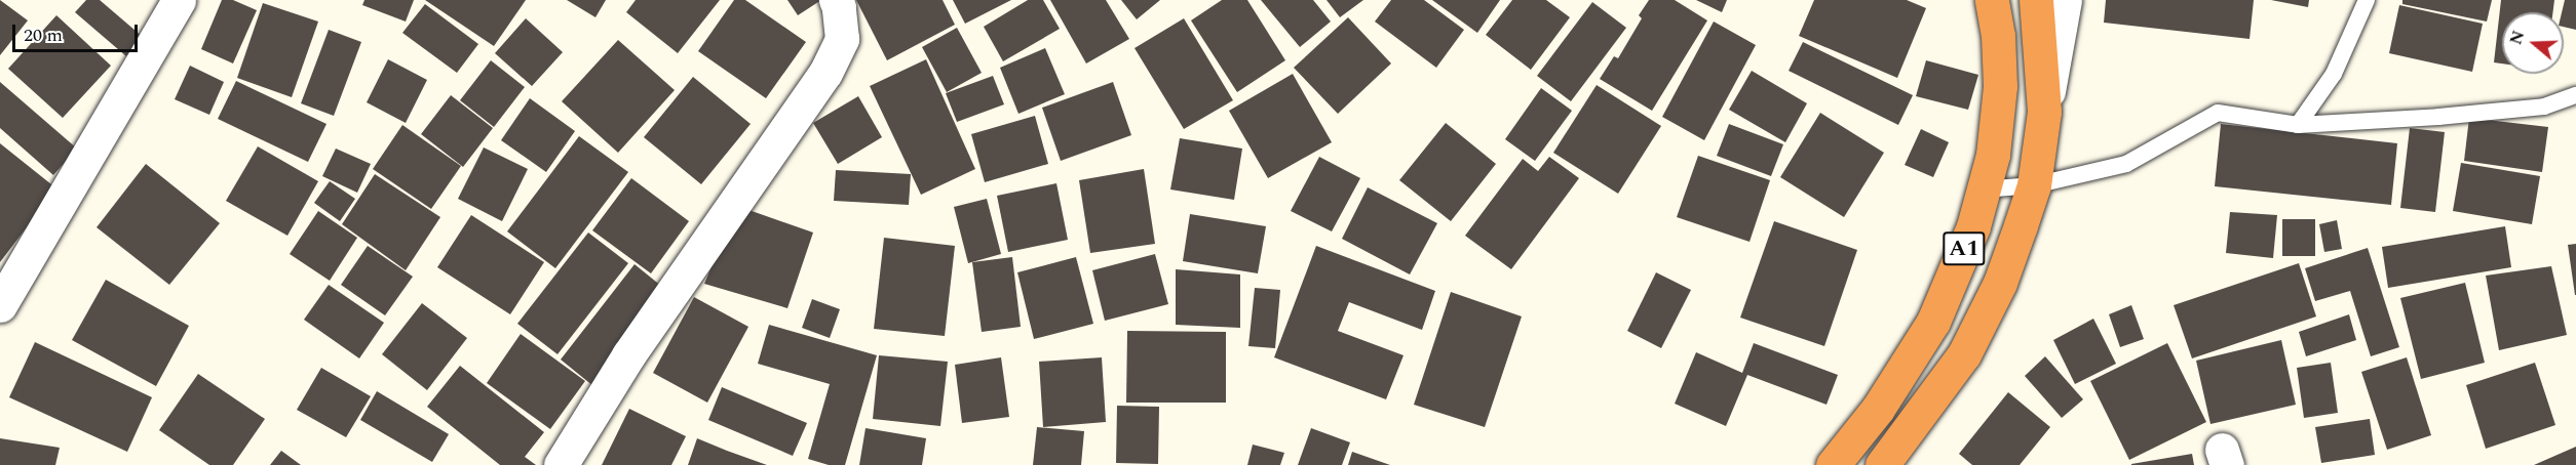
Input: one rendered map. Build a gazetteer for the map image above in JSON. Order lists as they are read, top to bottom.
{
  "streets": {
    "highway": ["A1"]
  },
  "scale_bar": "20 m",
  "north": "left"
}
